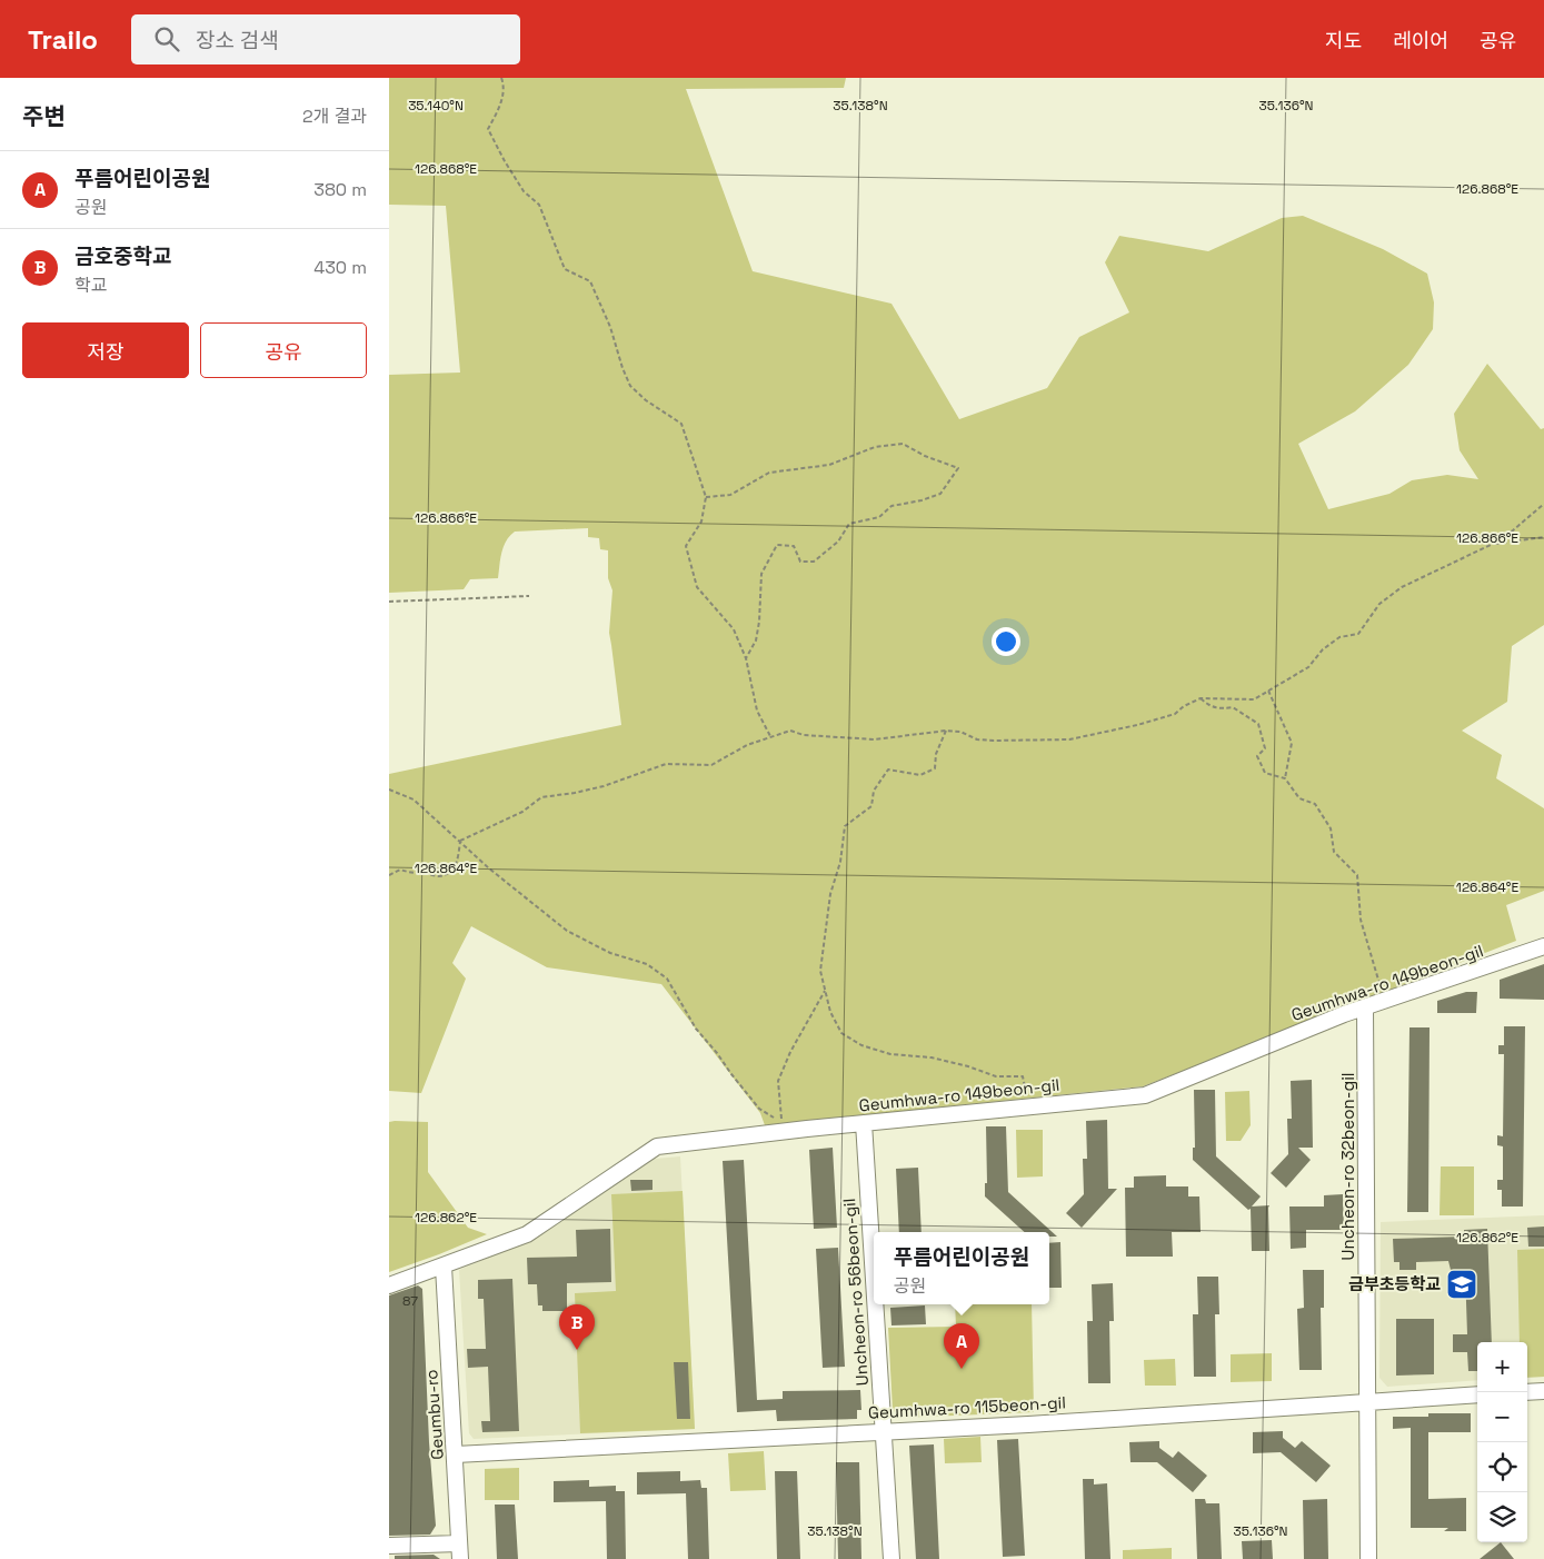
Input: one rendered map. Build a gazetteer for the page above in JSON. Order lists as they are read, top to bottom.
{
  "streets": {
    "street": [
      "Geumhwa-ro 149beon-gil",
      "Uncheon-ro 32beon-gil",
      "Uncheon-ro 56beon-gil",
      "Geumhwa-ro 115beon-gil",
      "Geumbu-ro"
    ]
  },
  "crossings": [
    ["Geumhwa-ro 149beon-gil", "Uncheon-ro 32beon-gil"],
    ["Geumhwa-ro 149beon-gil", "Uncheon-ro 56beon-gil"],
    ["Geumhwa-ro 149beon-gil", "Geumbu-ro"],
    ["Uncheon-ro 32beon-gil", "Geumhwa-ro 115beon-gil"],
    ["Uncheon-ro 56beon-gil", "Geumhwa-ro 115beon-gil"],
    ["Geumhwa-ro 115beon-gil", "Geumbu-ro"]
  ],
  "places": {
    "school or university": ["금부초등학교"]
  },
  "house_numbers": ["87"],
  "page": {
    "header": "Trailo",
    "search": "장소 검색",
    "nav": ["지도", "레이어", "공유"],
    "heading": ["주변", "2개 결과"],
    "list": [
      {
        "mark": "A",
        "name": "푸름어린이공원",
        "note": "공원",
        "value": "380 m"
      },
      {
        "mark": "B",
        "name": "금호중학교",
        "note": "학교",
        "value": "430 m"
      }
    ],
    "buttons": ["저장", "공유"],
    "popup": ["푸름어린이공원", "공원"],
    "pins": ["B", "A"],
    "map_buttons": ["+", "−"]
  },
  "coordinates": [
    "35.140°N",
    "35.138°N",
    "35.136°N",
    "126.868°E",
    "126.866°E",
    "126.864°E",
    "126.862°E"
  ]
}
